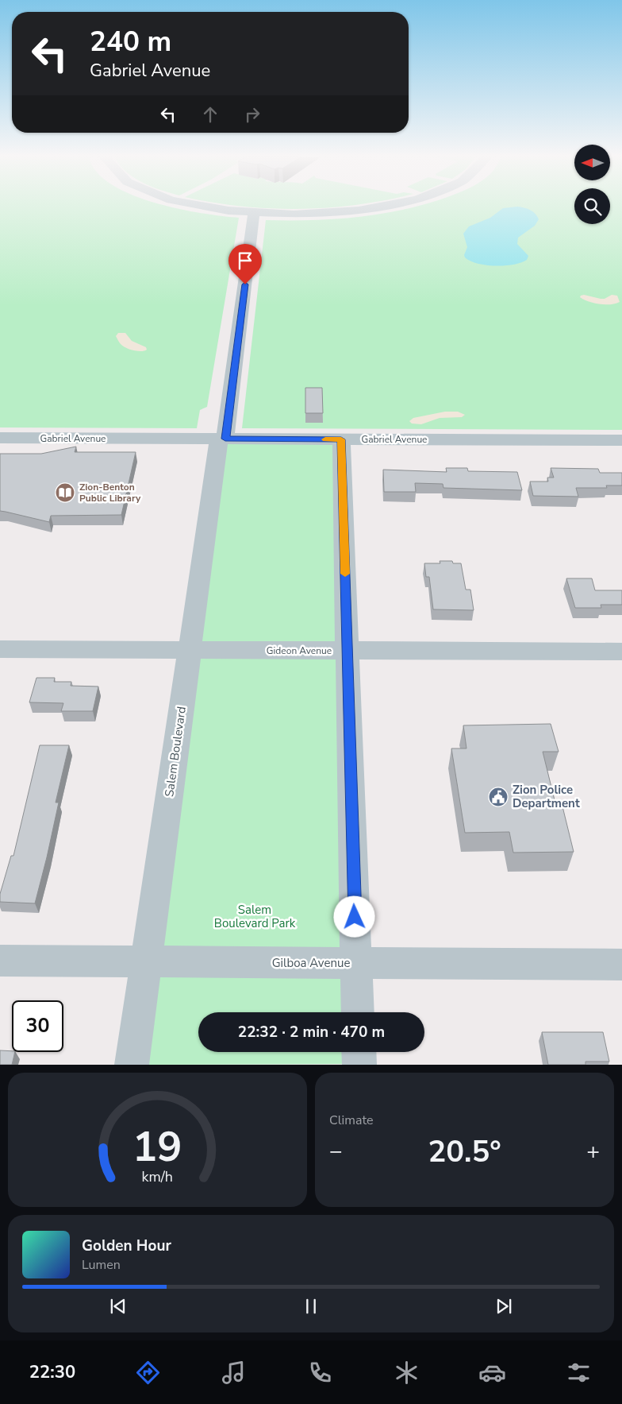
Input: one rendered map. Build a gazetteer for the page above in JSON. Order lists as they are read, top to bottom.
{
  "streets": {
    "street": [
      "Gabriel Avenue",
      "Gideon Avenue",
      "Salem Boulevard",
      "Gilboa Avenue"
    ]
  },
  "crossings": [
    ["Gabriel Avenue", "Salem Boulevard"],
    ["Gideon Avenue", "Salem Boulevard"],
    ["Salem Boulevard", "Gilboa Avenue"]
  ],
  "parks": ["Salem Boulevard Park"],
  "places": {
    "library": ["Zion-Benton Public Library"],
    "public building": ["Zion Police Department"]
  },
  "north": "left",
  "page": {
    "turn": ["240 m", "Gabriel Avenue"],
    "limit": "30",
    "trip": "22:32 · 2 min · 470 m",
    "tile": "Climate",
    "heat": ["−", "20.5°", "+"],
    "song": ["Golden Hour", "Lumen"],
    "tabs": "22:30",
    "gauge": ["19", "km/h"]
  }
}
